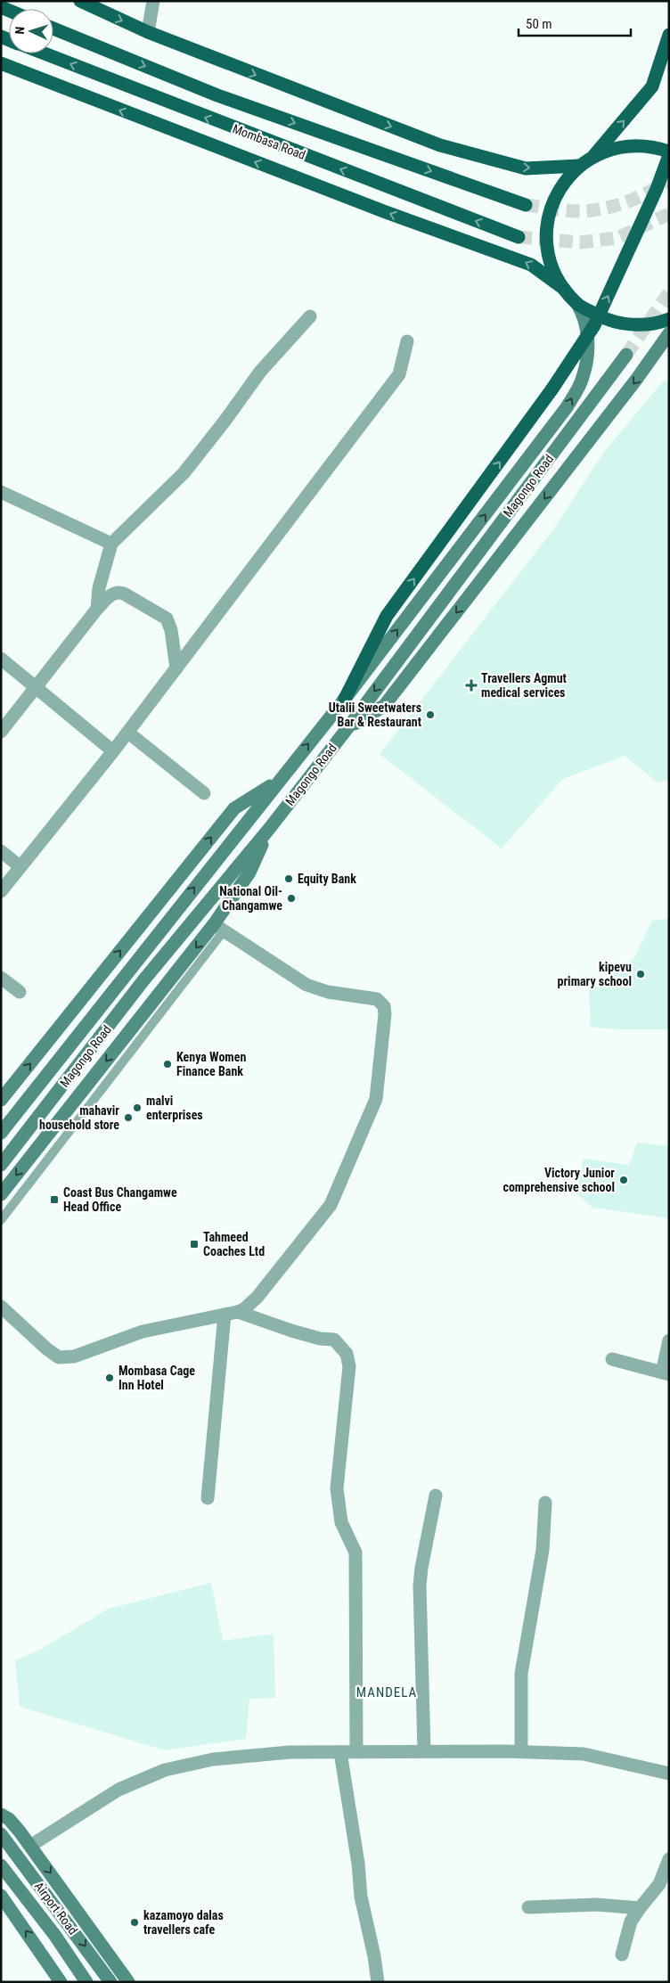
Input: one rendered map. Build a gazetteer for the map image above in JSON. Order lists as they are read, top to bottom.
{
  "streets": {
    "highway": ["Mombasa Road"],
    "main road": ["Magongo Road", "Airport Road"]
  },
  "districts": ["MANDELA"],
  "places": {
    "health": ["Travellers Agmut medical services"],
    "other": [
      "Utalii Sweetwaters Bar & Restaurant",
      "Equity Bank",
      "National Oil- Changamwe",
      "kipevu primary school",
      "Kenya Women Finance Bank",
      "malvi enterprises",
      "mahavir household store",
      "Victory Junior comprehensive school",
      "Mombasa Cage Inn Hotel",
      "kazamoyo dalas travellers cafe"
    ],
    "transit": ["Coast Bus Changamwe Head Office", "Tahmeed Coaches Ltd"]
  },
  "scale_bar": "50 m",
  "north": "left"
}
